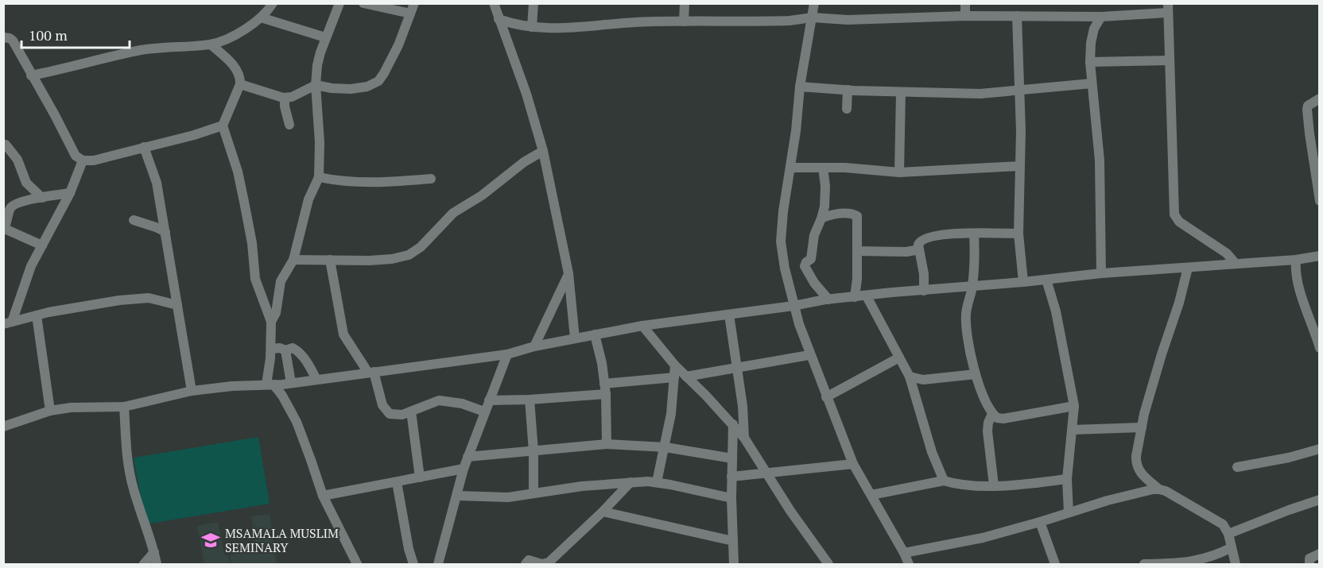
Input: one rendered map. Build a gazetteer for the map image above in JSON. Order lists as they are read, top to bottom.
{
  "places": {
    "school or university": ["MSAMALA MUSLIM SEMINARY"]
  },
  "scale_bar": "100 m"
}
